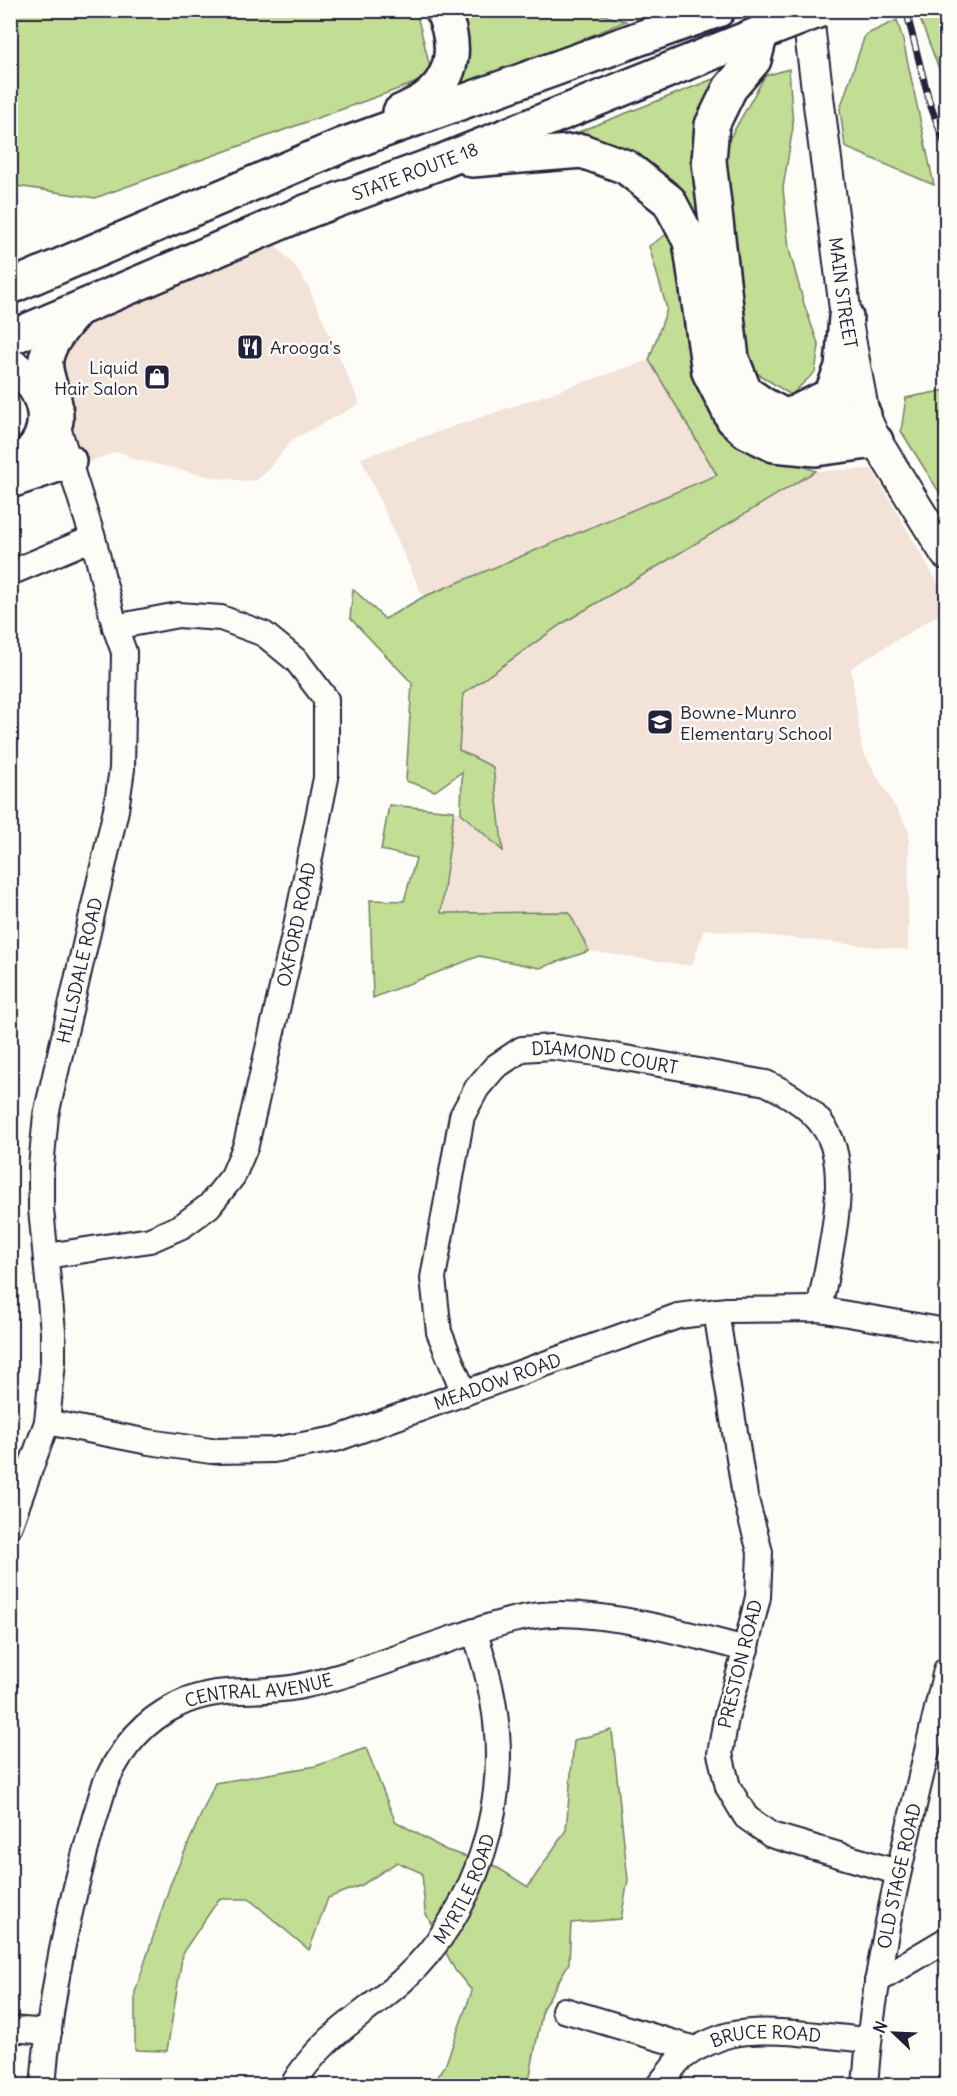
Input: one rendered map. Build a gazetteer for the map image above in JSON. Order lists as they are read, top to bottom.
{
  "streets": {
    "highway": ["STATE ROUTE 18"],
    "main road": ["MAIN STREET"],
    "street": [
      "OXFORD ROAD",
      "HILLSDALE ROAD",
      "DIAMOND COURT",
      "MEADOW ROAD",
      "PRESTON ROAD",
      "CENTRAL AVENUE",
      "OLD STAGE ROAD",
      "MYRTLE ROAD",
      "BRUCE ROAD"
    ]
  },
  "crossings": [
    ["OXFORD ROAD", "HILLSDALE ROAD"],
    ["HILLSDALE ROAD", "MEADOW ROAD"],
    ["DIAMOND COURT", "MEADOW ROAD"],
    ["MEADOW ROAD", "PRESTON ROAD"],
    ["PRESTON ROAD", "CENTRAL AVENUE"],
    ["PRESTON ROAD", "OLD STAGE ROAD"],
    ["CENTRAL AVENUE", "MYRTLE ROAD"],
    ["OLD STAGE ROAD", "BRUCE ROAD"]
  ],
  "places": {
    "restaurant": ["Arooga's"],
    "shop": ["Liquid Hair Salon"],
    "school or university": ["Bowne-Munro Elementary School"]
  },
  "north": "top left"
}
